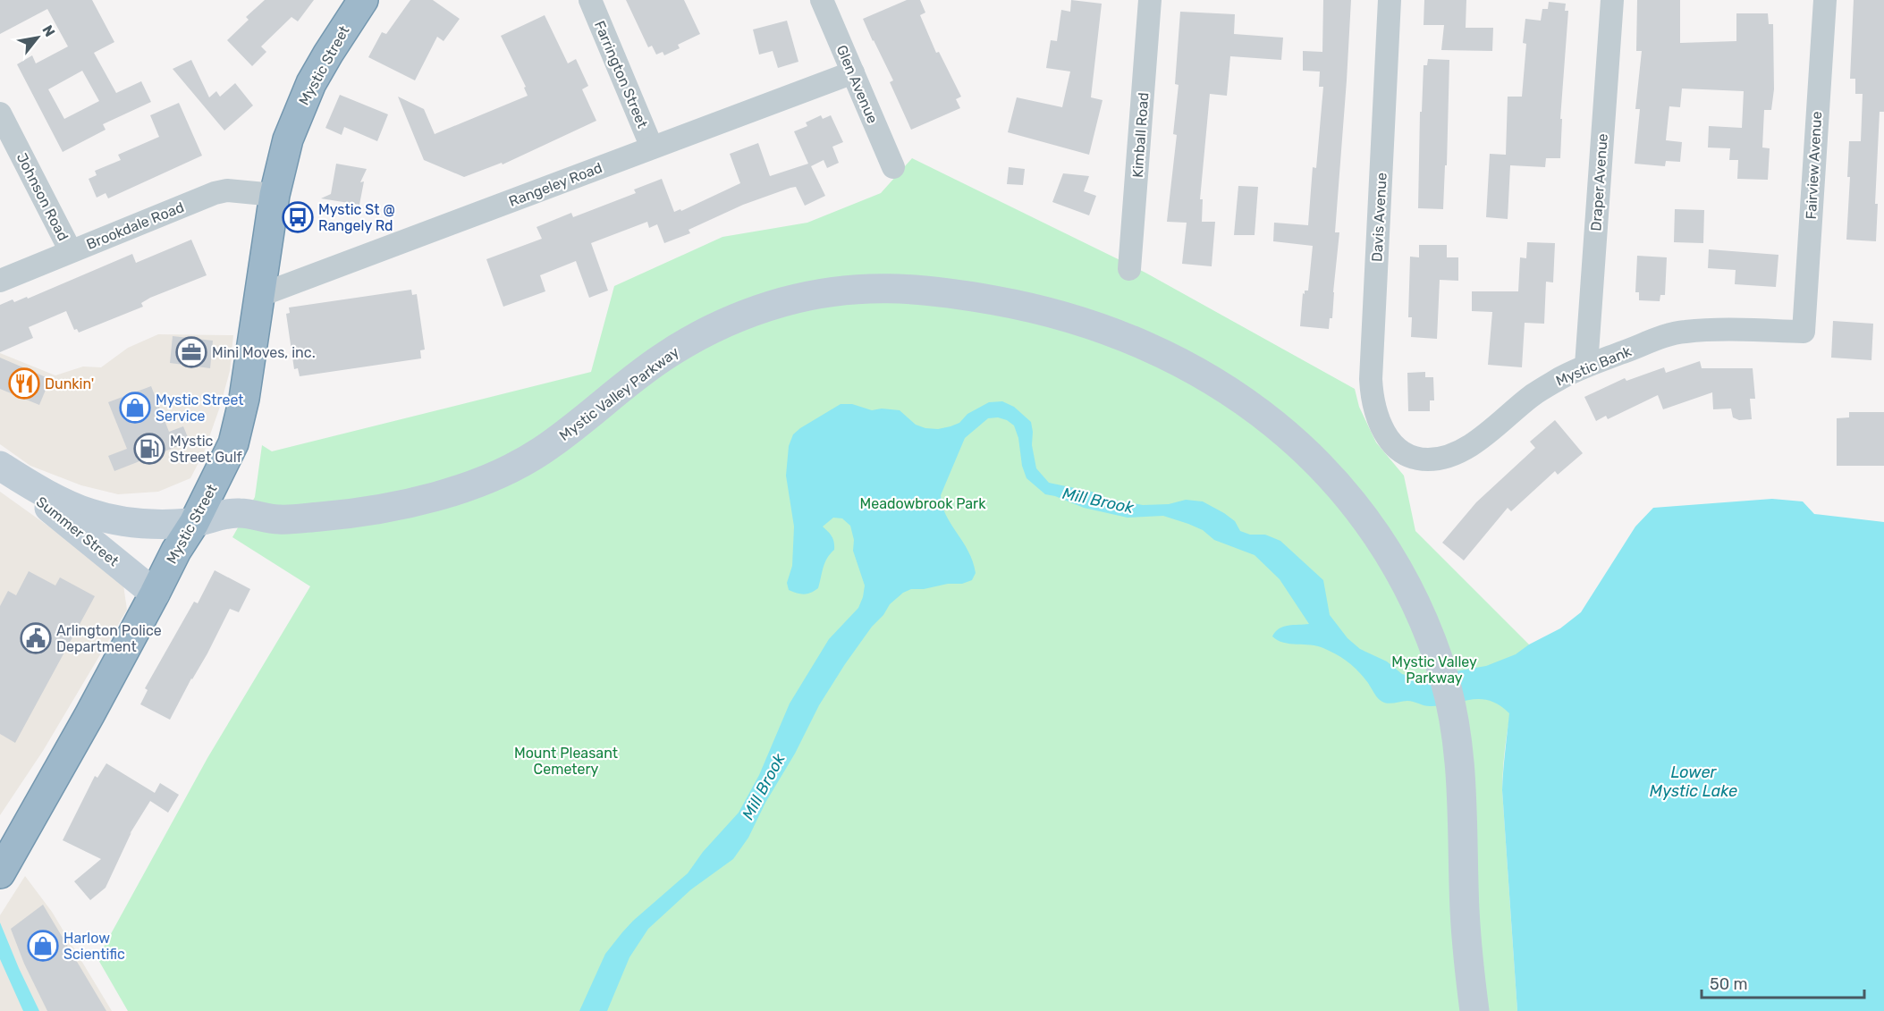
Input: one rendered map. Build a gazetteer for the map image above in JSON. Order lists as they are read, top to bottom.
{
  "streets": {
    "highway": ["Mystic Street"],
    "main road": ["Mystic Valley Parkway", "Summer Street"],
    "street": [
      "Farrington Street",
      "Glen Avenue",
      "Kimball Road",
      "Fairview Avenue",
      "Draper Avenue",
      "Rangeley Road",
      "Johnson Road",
      "Davis Avenue",
      "Brookdale Road",
      "Mystic Bank"
    ]
  },
  "crossings": [
    ["Mystic Street", "Rangeley Road"],
    ["Mystic Street", "Brookdale Road"],
    ["Mystic Street", "Mystic Valley Parkway"],
    ["Mystic Street", "Summer Street"],
    ["Farrington Street", "Rangeley Road"],
    ["Glen Avenue", "Rangeley Road"],
    ["Fairview Avenue", "Mystic Bank"],
    ["Draper Avenue", "Mystic Bank"],
    ["Johnson Road", "Brookdale Road"],
    ["Davis Avenue", "Mystic Bank"],
    ["Mystic Valley Parkway", "Summer Street"]
  ],
  "water": ["Mill Brook", "Lower Mystic Lake"],
  "parks": ["Meadowbrook Park", "Mystic Valley Parkway", "Mount Pleasant Cemetery"],
  "places": {
    "bus stop": ["Mystic St @ Rangely Rd"],
    "office": ["Mini Moves, inc."],
    "restaurant": ["Dunkin'"],
    "shop": ["Mystic Street Service", "Harlow Scientific"],
    "fuel station": ["Mystic Street Gulf"],
    "public building": ["Arlington Police Department"]
  },
  "scale_bar": "50 m",
  "north": "top right"
}
